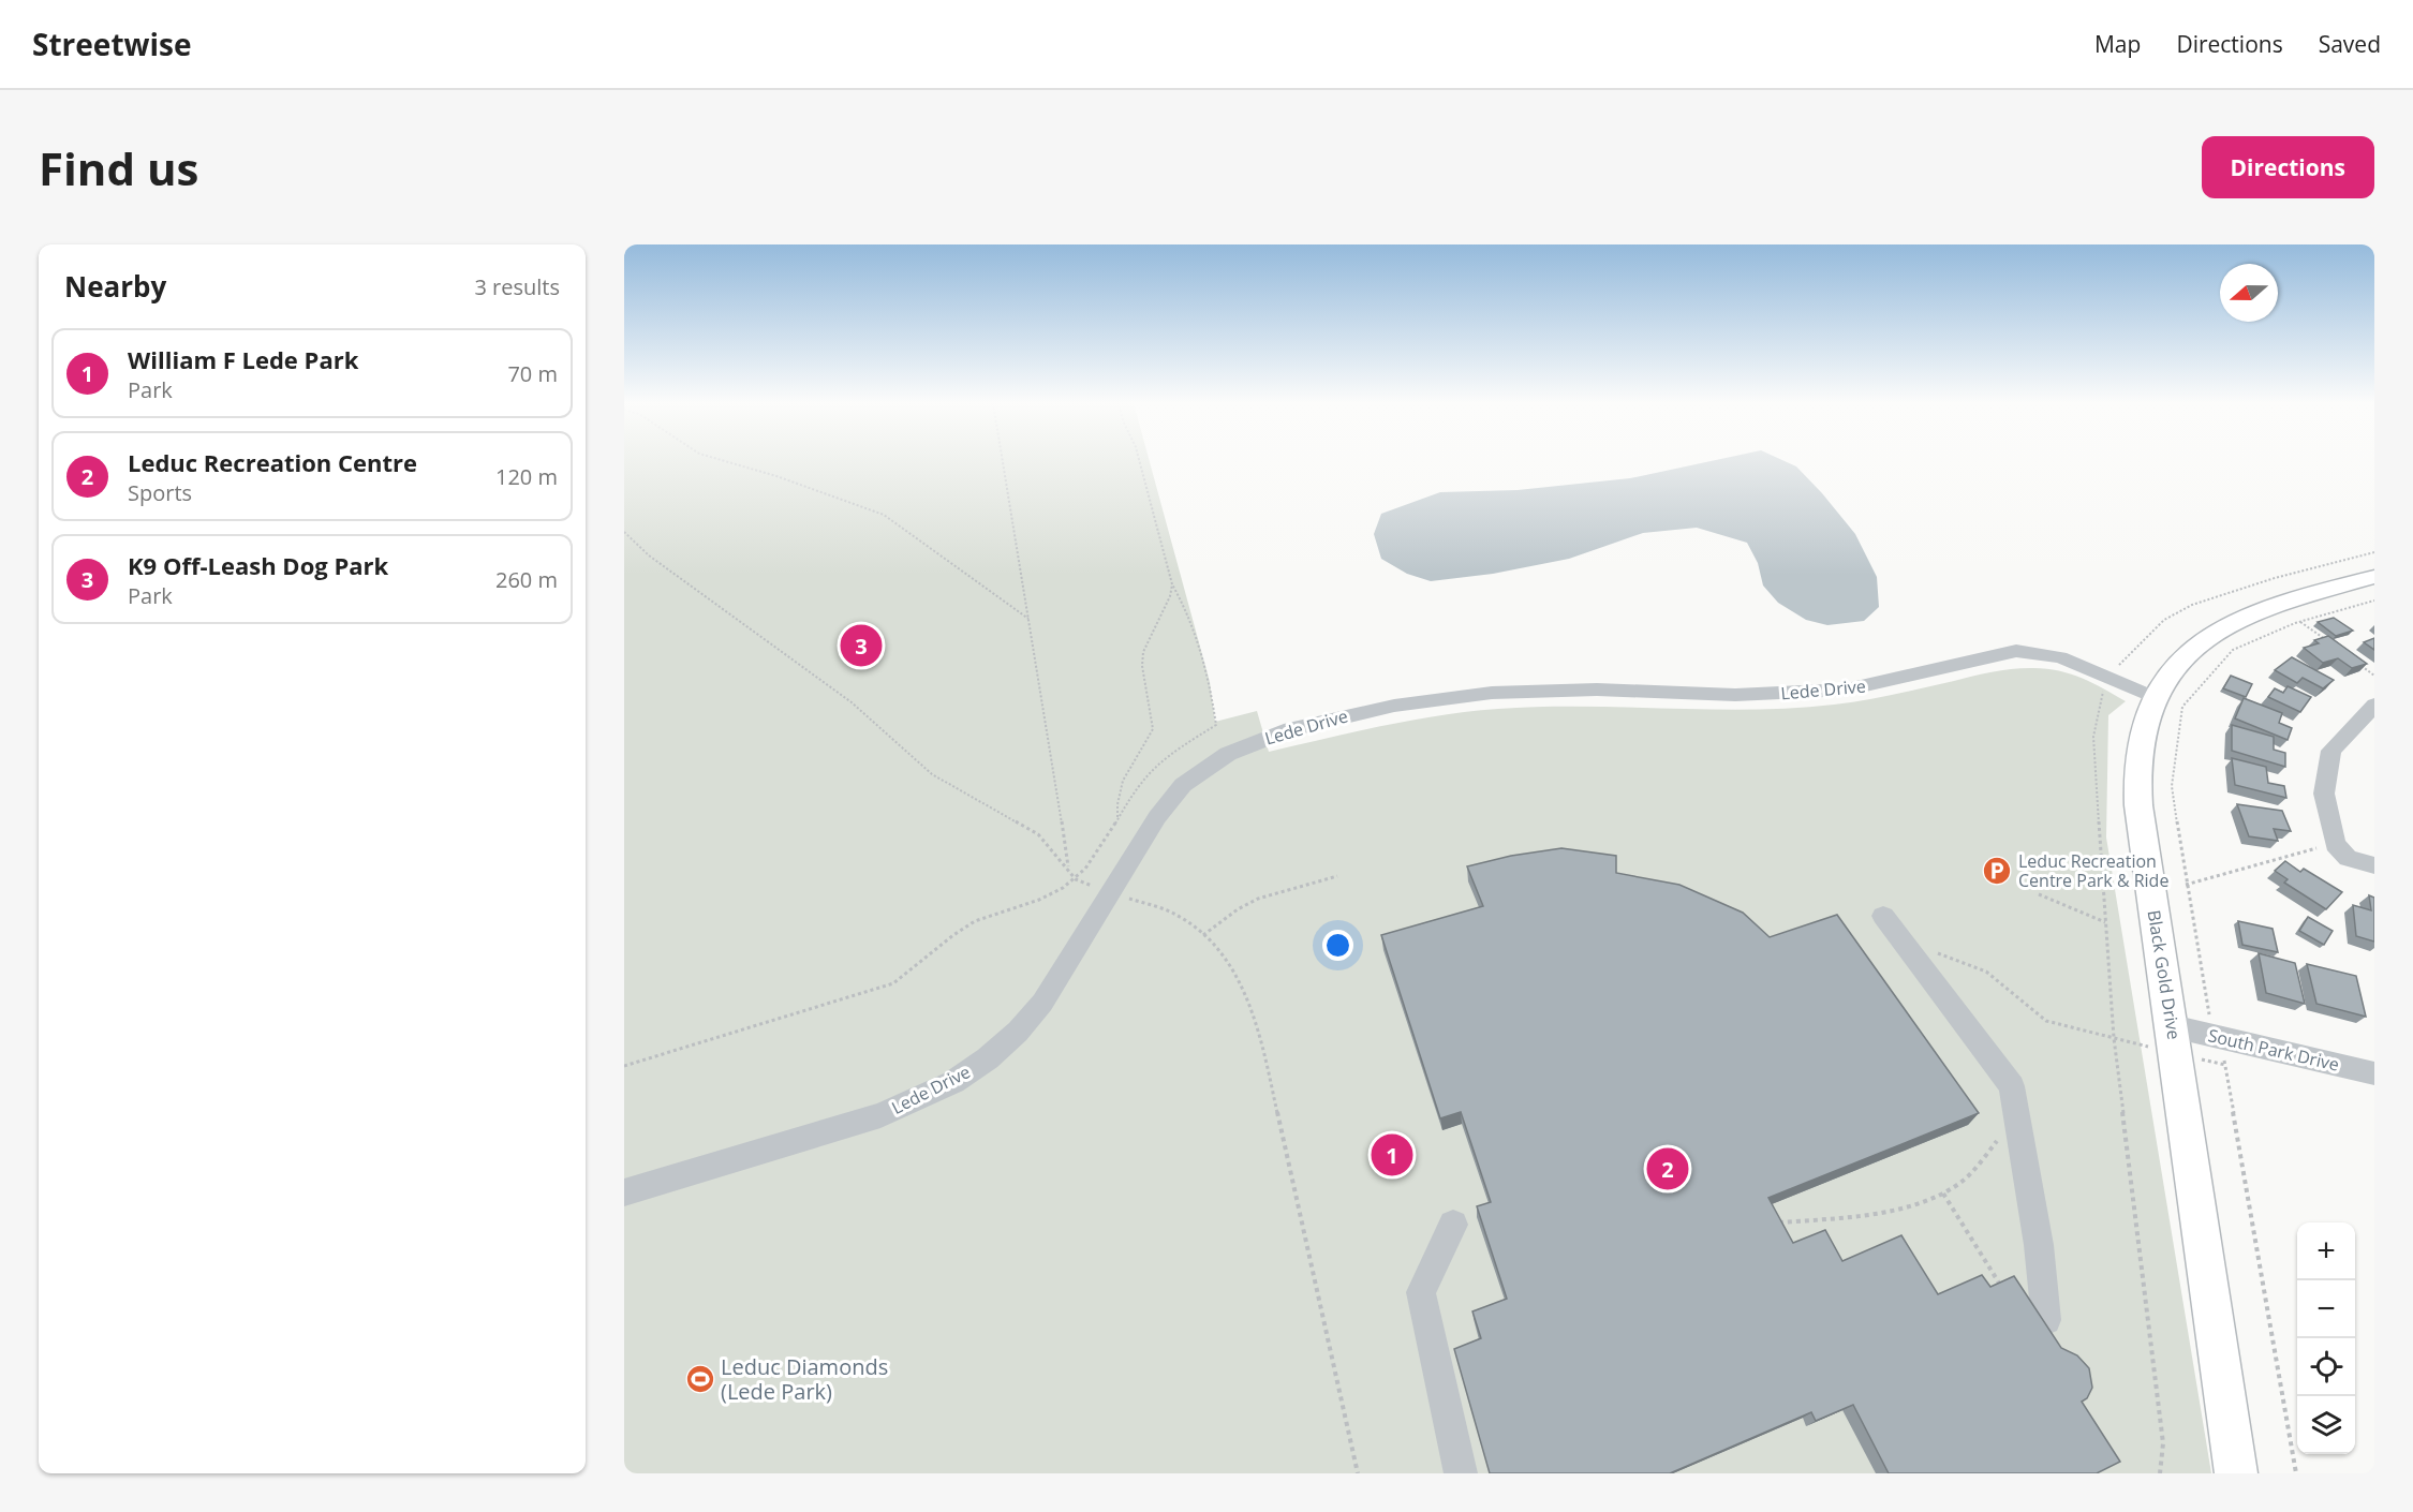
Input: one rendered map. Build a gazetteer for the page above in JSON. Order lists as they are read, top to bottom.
{
  "streets": {
    "main road": ["Black Gold Drive"],
    "street": ["Lede Drive", "South Park Drive"]
  },
  "crossings": [
    ["Lede Drive", "Black Gold Drive"],
    ["Black Gold Drive", "South Park Drive"]
  ],
  "places": {
    "parking": ["Leduc Recreation Centre Park & Ride"],
    "sports": ["Leduc Diamonds (Lede Park)"]
  },
  "north": "left",
  "page": {
    "header": "Streetwise",
    "nav": ["Map", "Directions", "Saved"],
    "buttons": "Directions",
    "title": "Find us",
    "heading": ["Nearby", "3 results"],
    "list": [
      {
        "mark": "1",
        "name": "William F Lede Park",
        "note": "Park",
        "value": "70 m"
      },
      {
        "mark": "2",
        "name": "Leduc Recreation Centre",
        "note": "Sports",
        "value": "120 m"
      },
      {
        "mark": "3",
        "name": "K9 Off-Leash Dog Park",
        "note": "Park",
        "value": "260 m"
      }
    ],
    "pins": ["3", "1", "2"],
    "map_buttons": ["+", "−"]
  }
}
